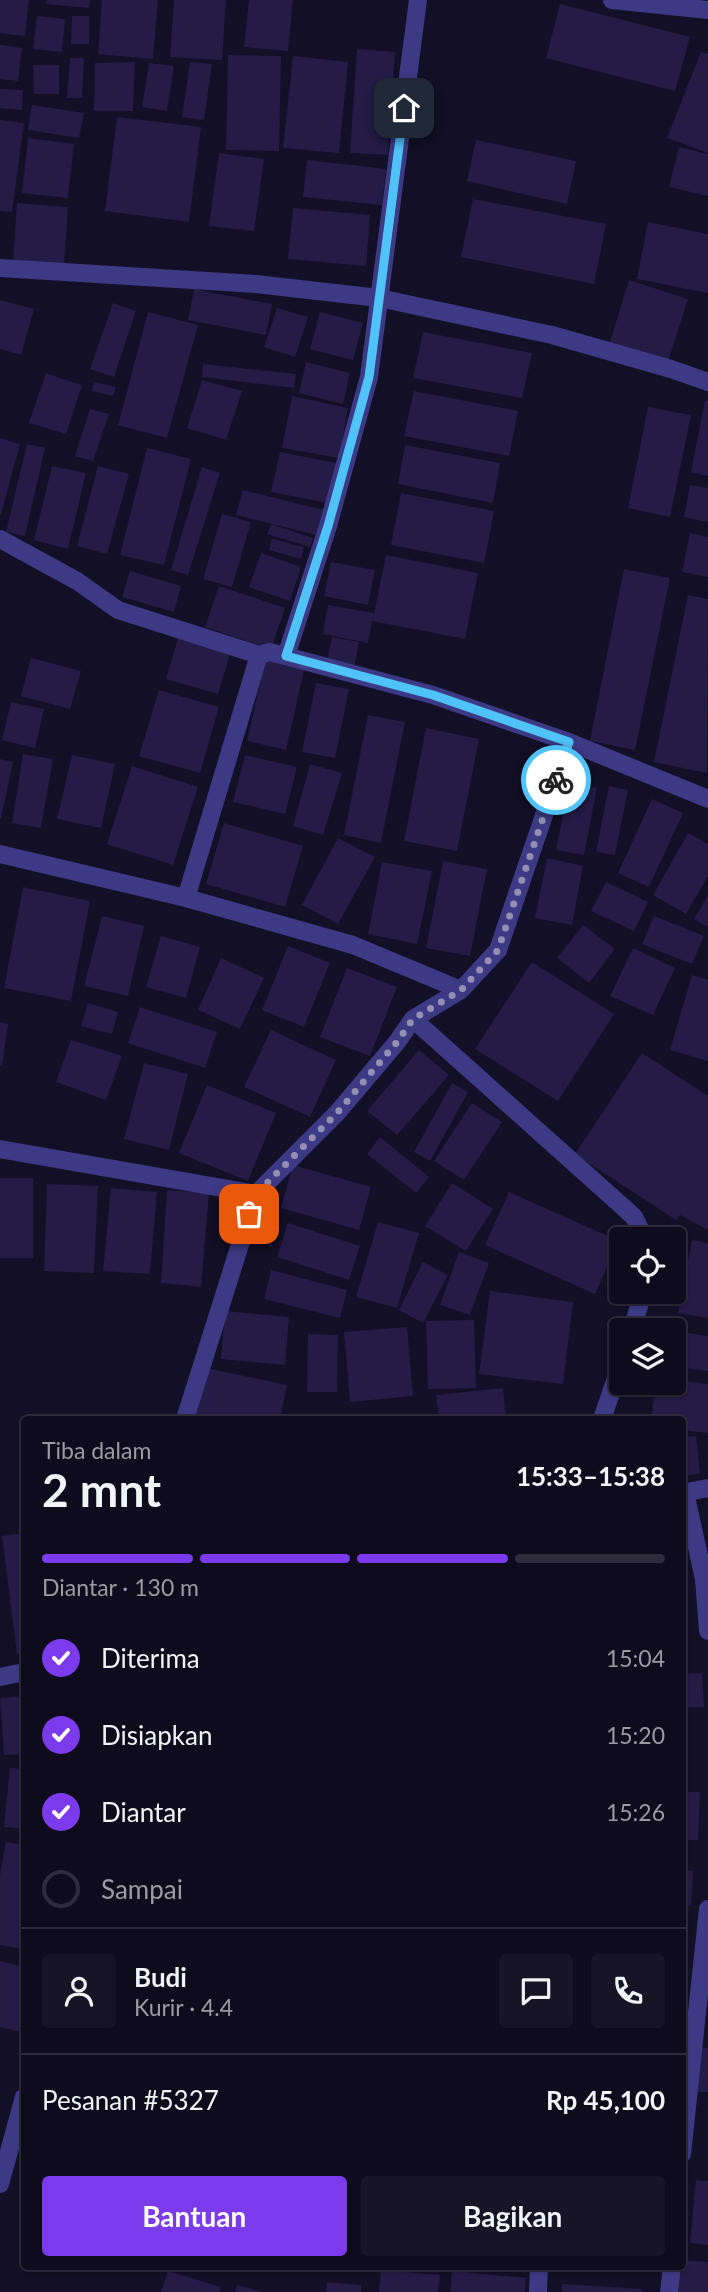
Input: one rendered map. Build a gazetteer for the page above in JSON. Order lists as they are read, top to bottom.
{
  "page": {
    "heading": ["2 mnt", "Tiba dalam", "15:33–15:38"],
    "panel": [
      "Budi",
      "Kurir · 4.4",
      "Pesanan #5327",
      "Rp 45,100"
    ],
    "bar": "Diantar · 130 m",
    "list": [
      ["Diterima", "15:04"],
      ["Disiapkan", "15:20"],
      ["Diantar", "15:26"],
      "Sampai"
    ],
    "buttons": ["Bantuan", "Bagikan"]
  }
}
